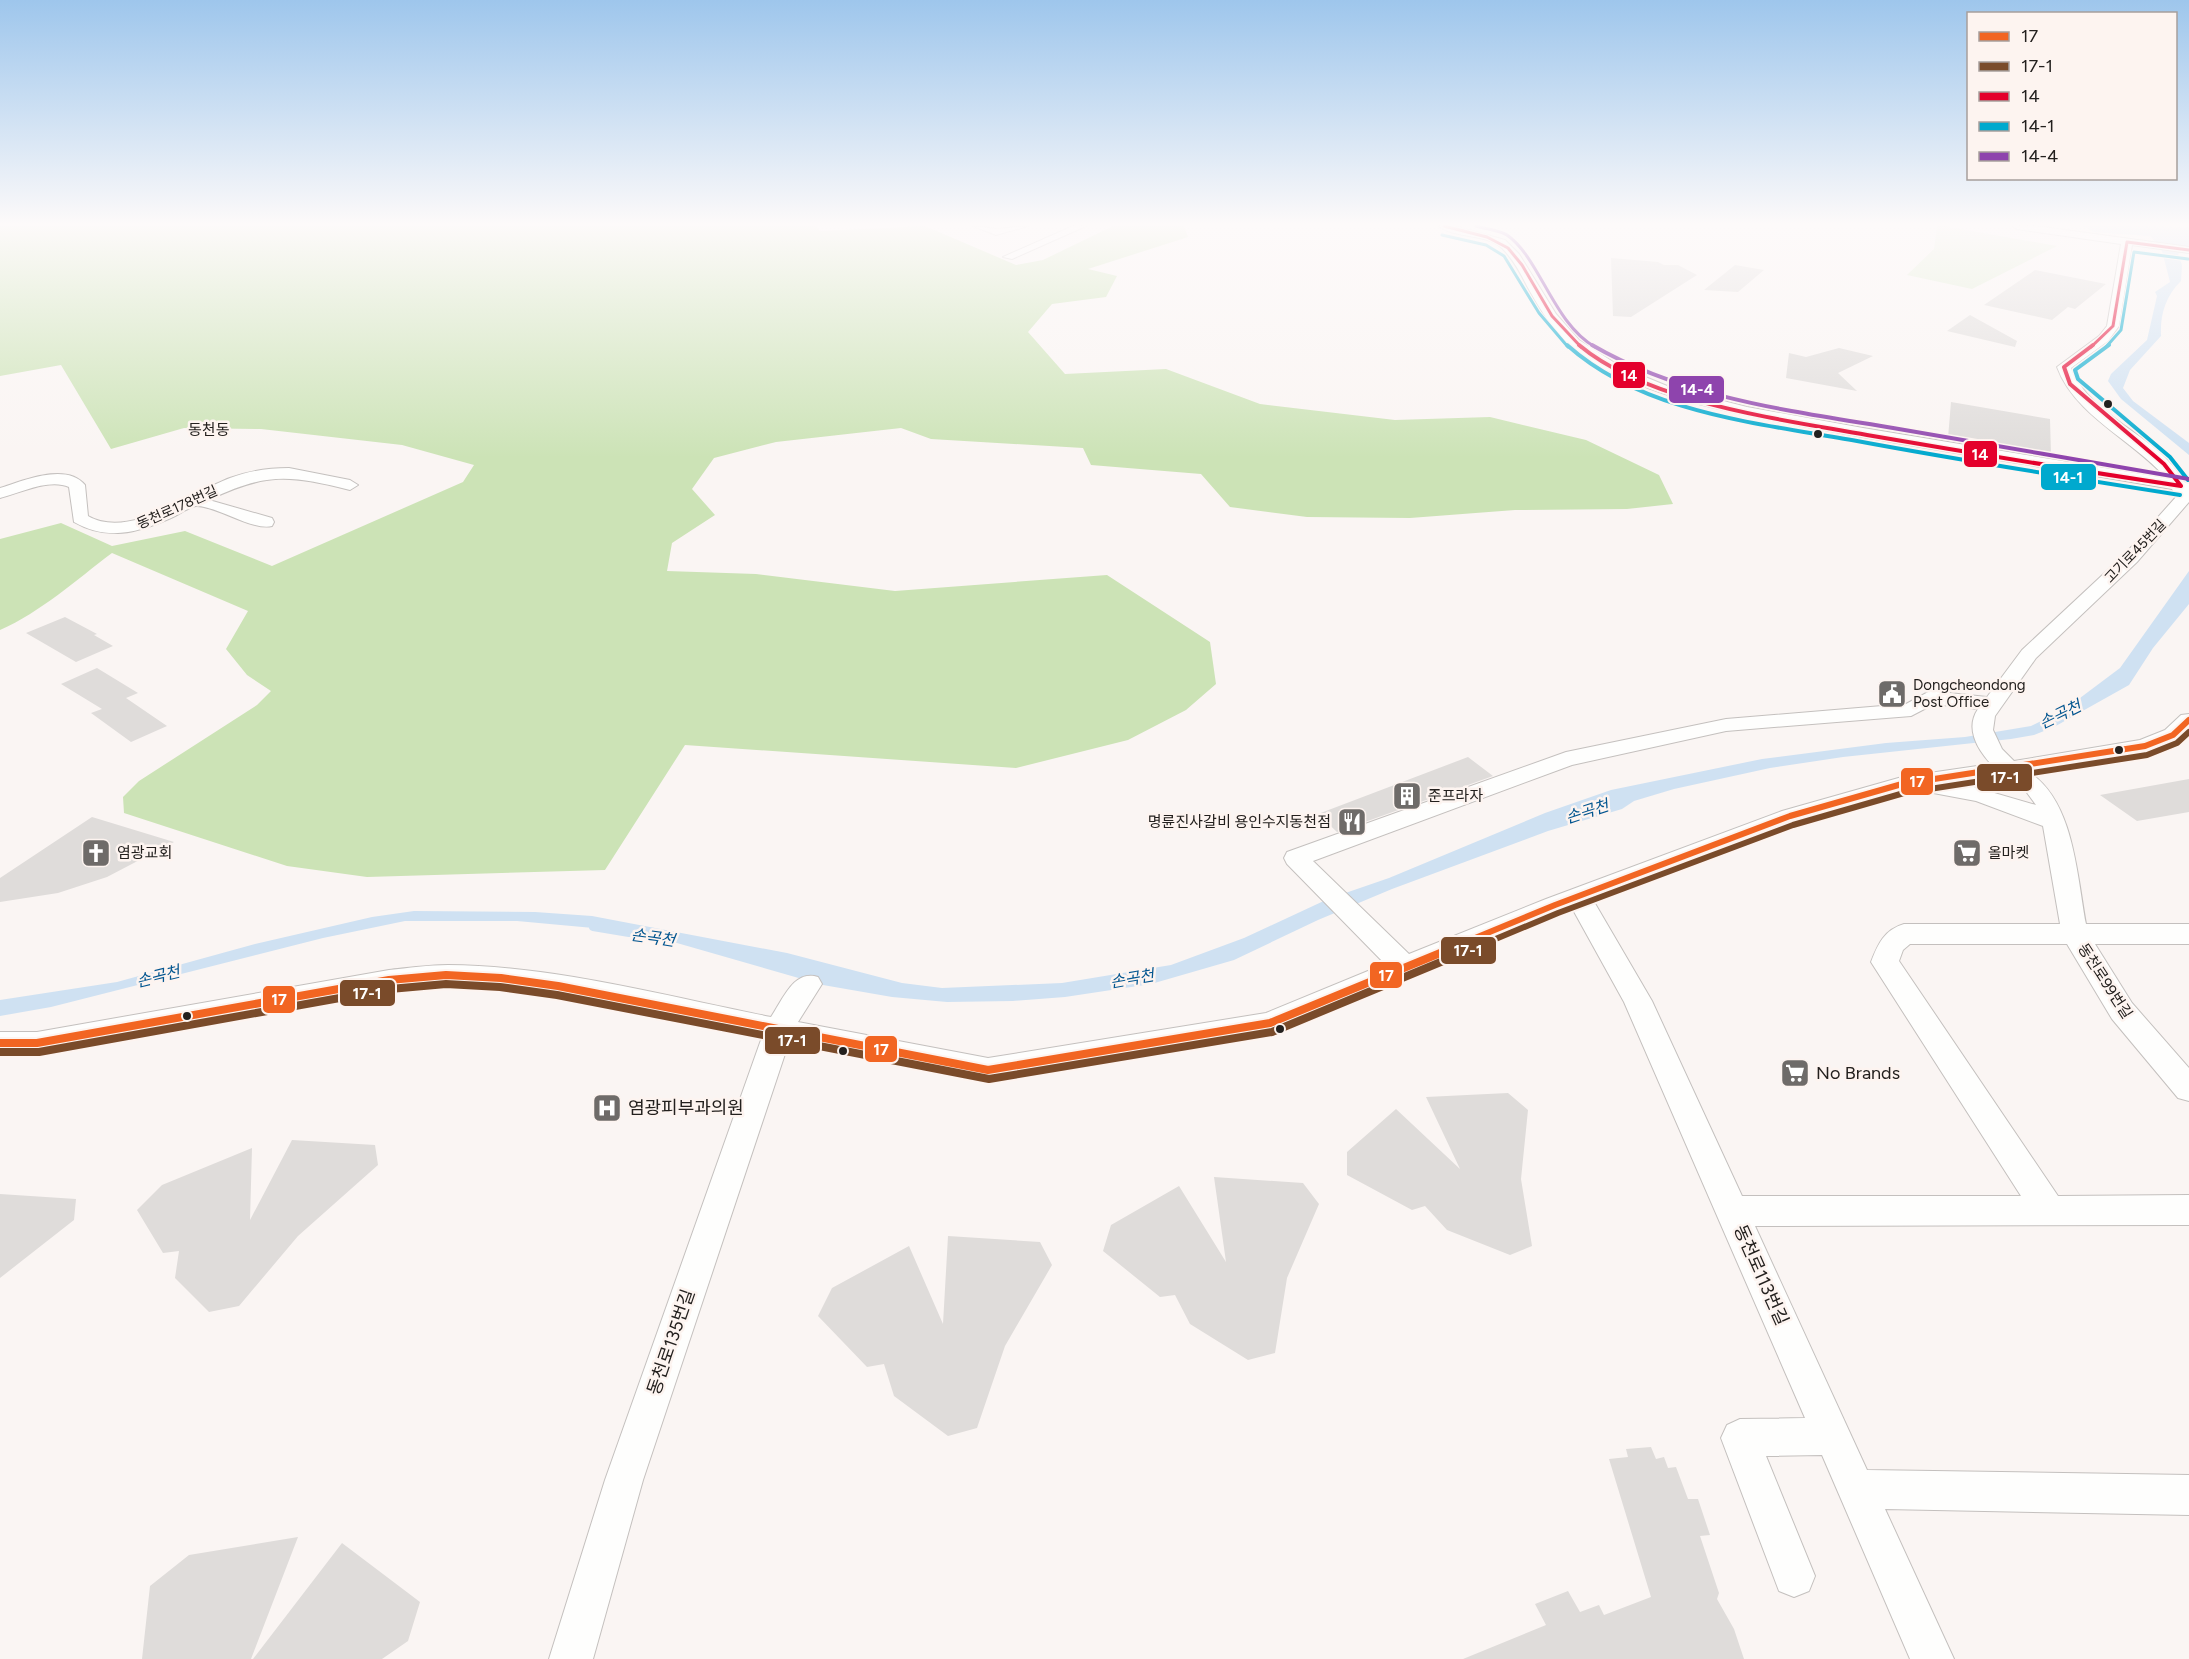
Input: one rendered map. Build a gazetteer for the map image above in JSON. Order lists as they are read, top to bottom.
{
  "streets": {
    "street": [
      "동천로178번길",
      "고기로45번길",
      "동천로99번길",
      "동천로113번길",
      "동천로135번길"
    ]
  },
  "crossings": [
    ["고기로45번길", "동천로99번길"]
  ],
  "districts": ["동천동"],
  "water": ["손곡천"],
  "places": {
    "public building": ["Dongcheondong Post Office"],
    "building": ["준프라자"],
    "restaurant": ["명륜진사갈비 용인수지동천점"],
    "church": ["염광교회"],
    "supermarket": ["올마켓", "No Brands"],
    "hospital": ["염광피부과의원"]
  },
  "lines": [
    "transit line 14",
    "transit line 14-1",
    "transit line 14-4",
    "transit line 17",
    "transit line 17-1"
  ],
  "legend": [
    "17",
    "17-1",
    "14",
    "14-1",
    "14-4"
  ]
}
